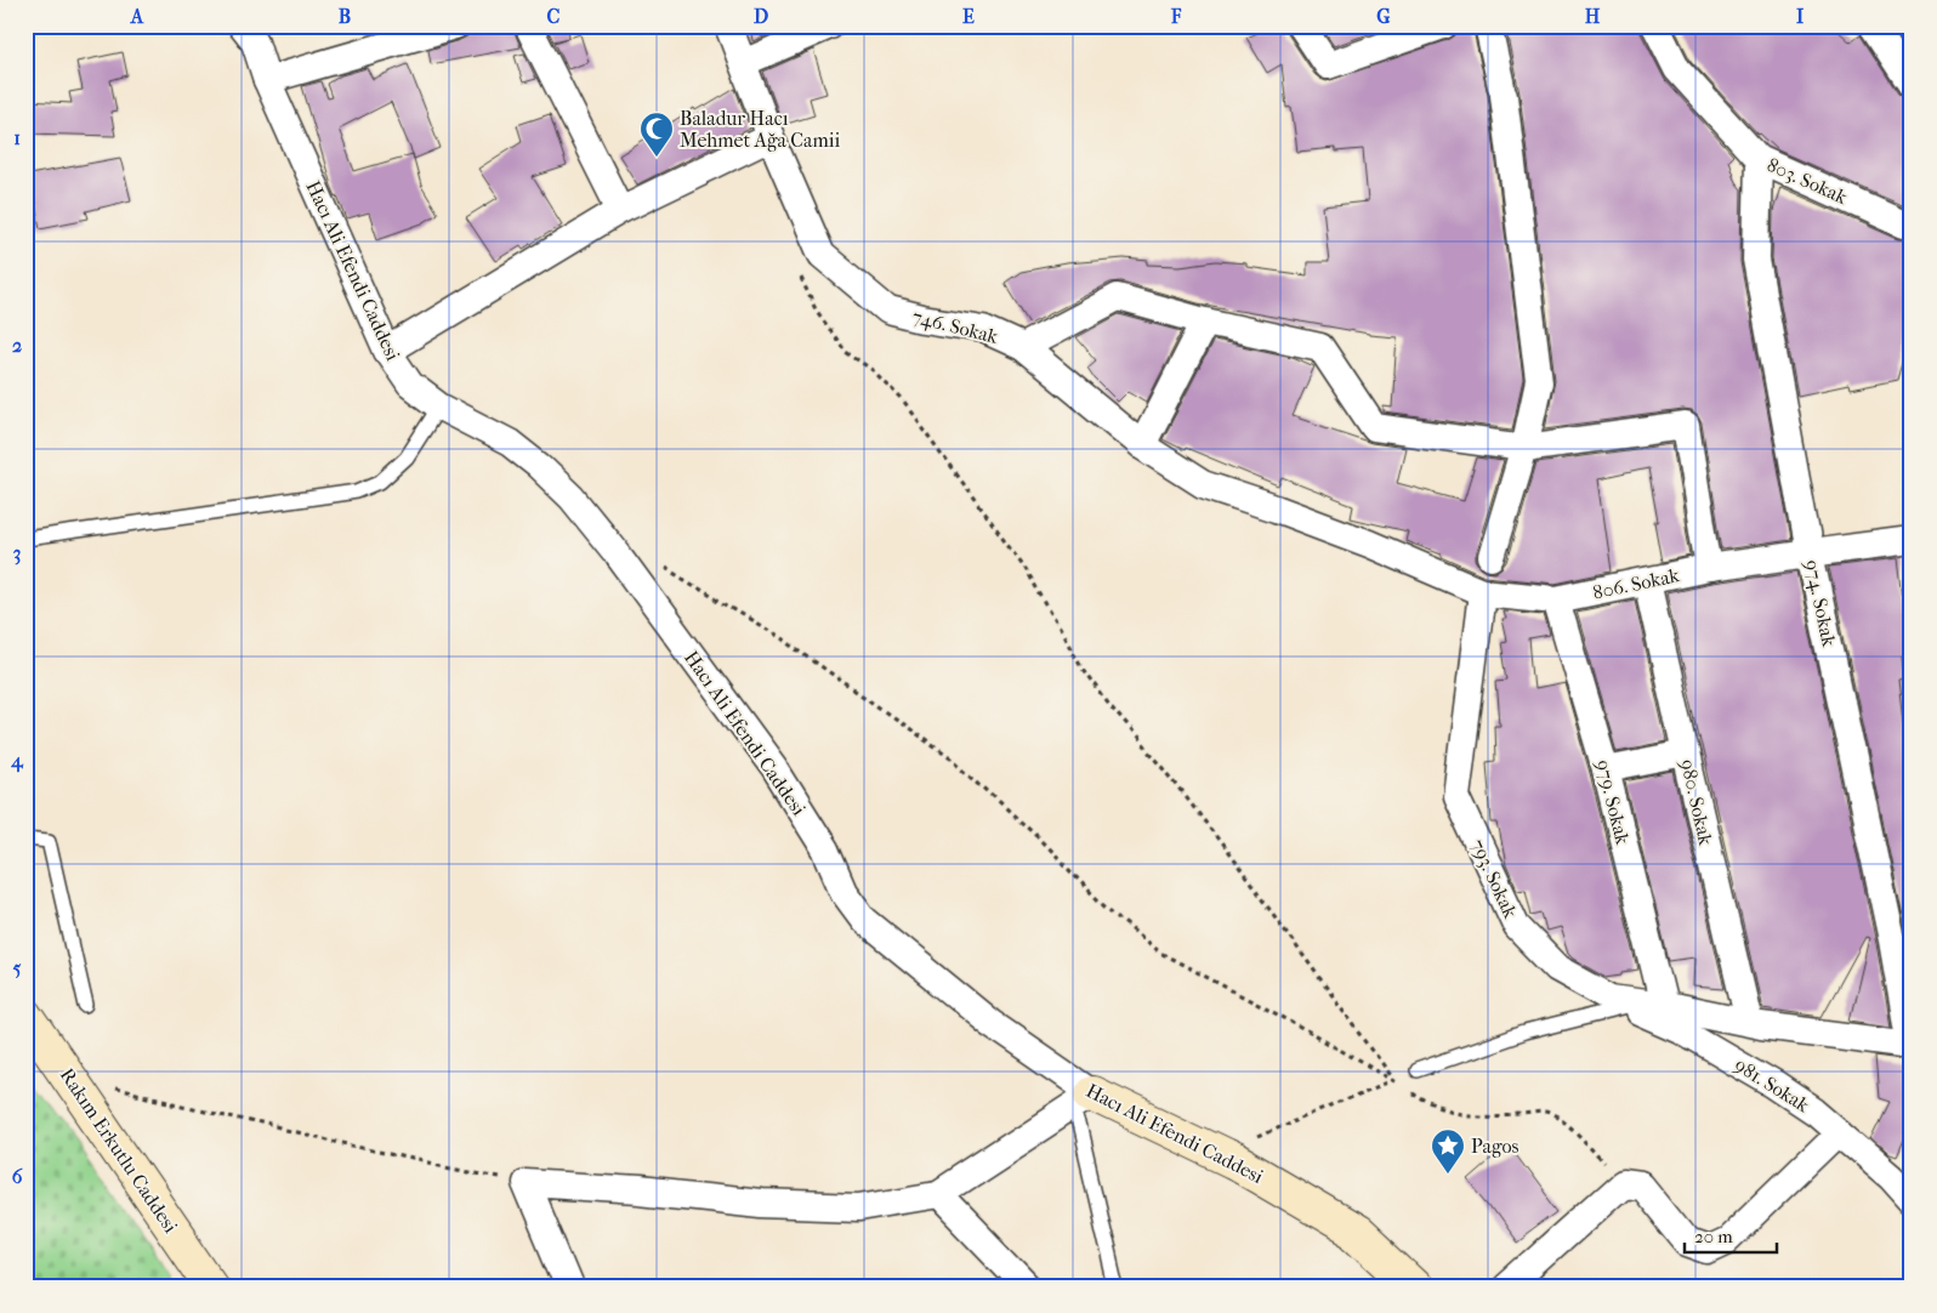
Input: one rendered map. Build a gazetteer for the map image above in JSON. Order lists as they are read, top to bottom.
{
  "streets": {
    "street": [
      "803. Sokak",
      "Hacı Ali Efendi Caddesi",
      "746. Sokak",
      "806. Sokak",
      "974. Sokak",
      "979. Sokak",
      "980. Sokak",
      "793. Sokak",
      "981. Sokak",
      "Rakım Erkutlu Caddesi"
    ]
  },
  "crossings": [
    ["803. Sokak", "974. Sokak"],
    ["746. Sokak", "806. Sokak"],
    ["806. Sokak", "974. Sokak"],
    ["806. Sokak", "979. Sokak"],
    ["806. Sokak", "980. Sokak"],
    ["806. Sokak", "793. Sokak"],
    ["974. Sokak", "793. Sokak"],
    ["979. Sokak", "793. Sokak"],
    ["980. Sokak", "793. Sokak"],
    ["793. Sokak", "981. Sokak"]
  ],
  "places": {
    "mosque": ["Baladur Hacı Mehmet Ağa Camii"],
    "place": ["Pagos"]
  },
  "scale_bar": "20 m",
  "grid": {
    "columns": [
      "A",
      "B",
      "C",
      "D",
      "E",
      "F",
      "G",
      "H",
      "I"
    ],
    "rows": [
      "1",
      "2",
      "3",
      "4",
      "5",
      "6"
    ]
  }
}
